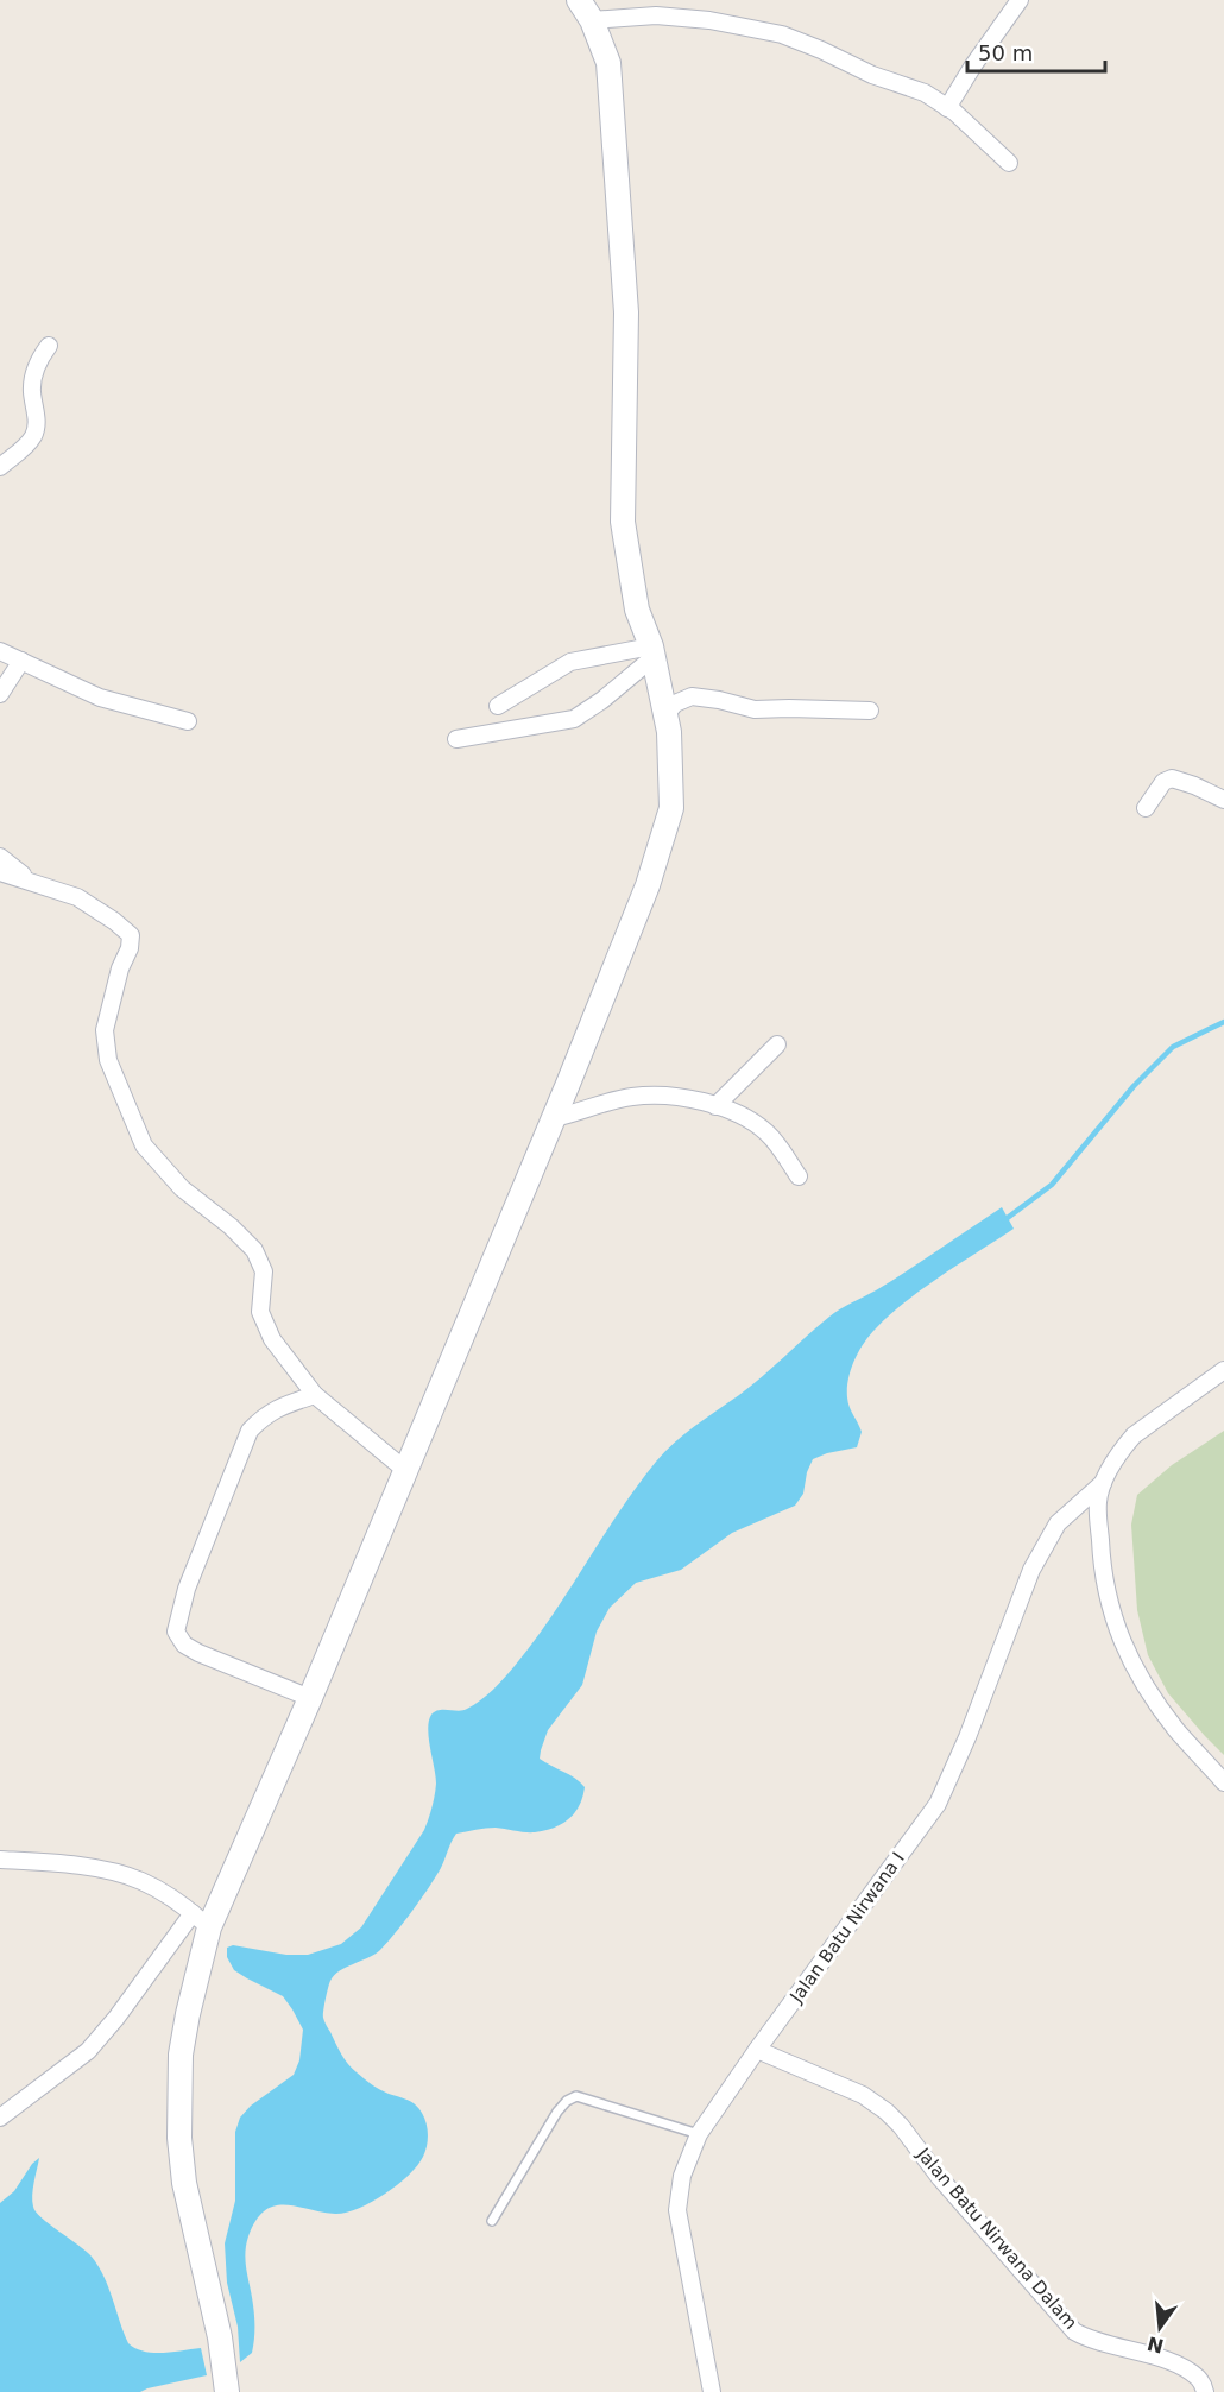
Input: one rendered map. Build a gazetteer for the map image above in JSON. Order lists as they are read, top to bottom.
{
  "streets": {
    "street": ["Jalan Batu Nirwana I", "Jalan Batu Nirwana Dalam"]
  },
  "crossings": [
    ["Jalan Batu Nirwana I", "Jalan Batu Nirwana Dalam"]
  ],
  "scale_bar": "50 m",
  "north": "bottom"
}
